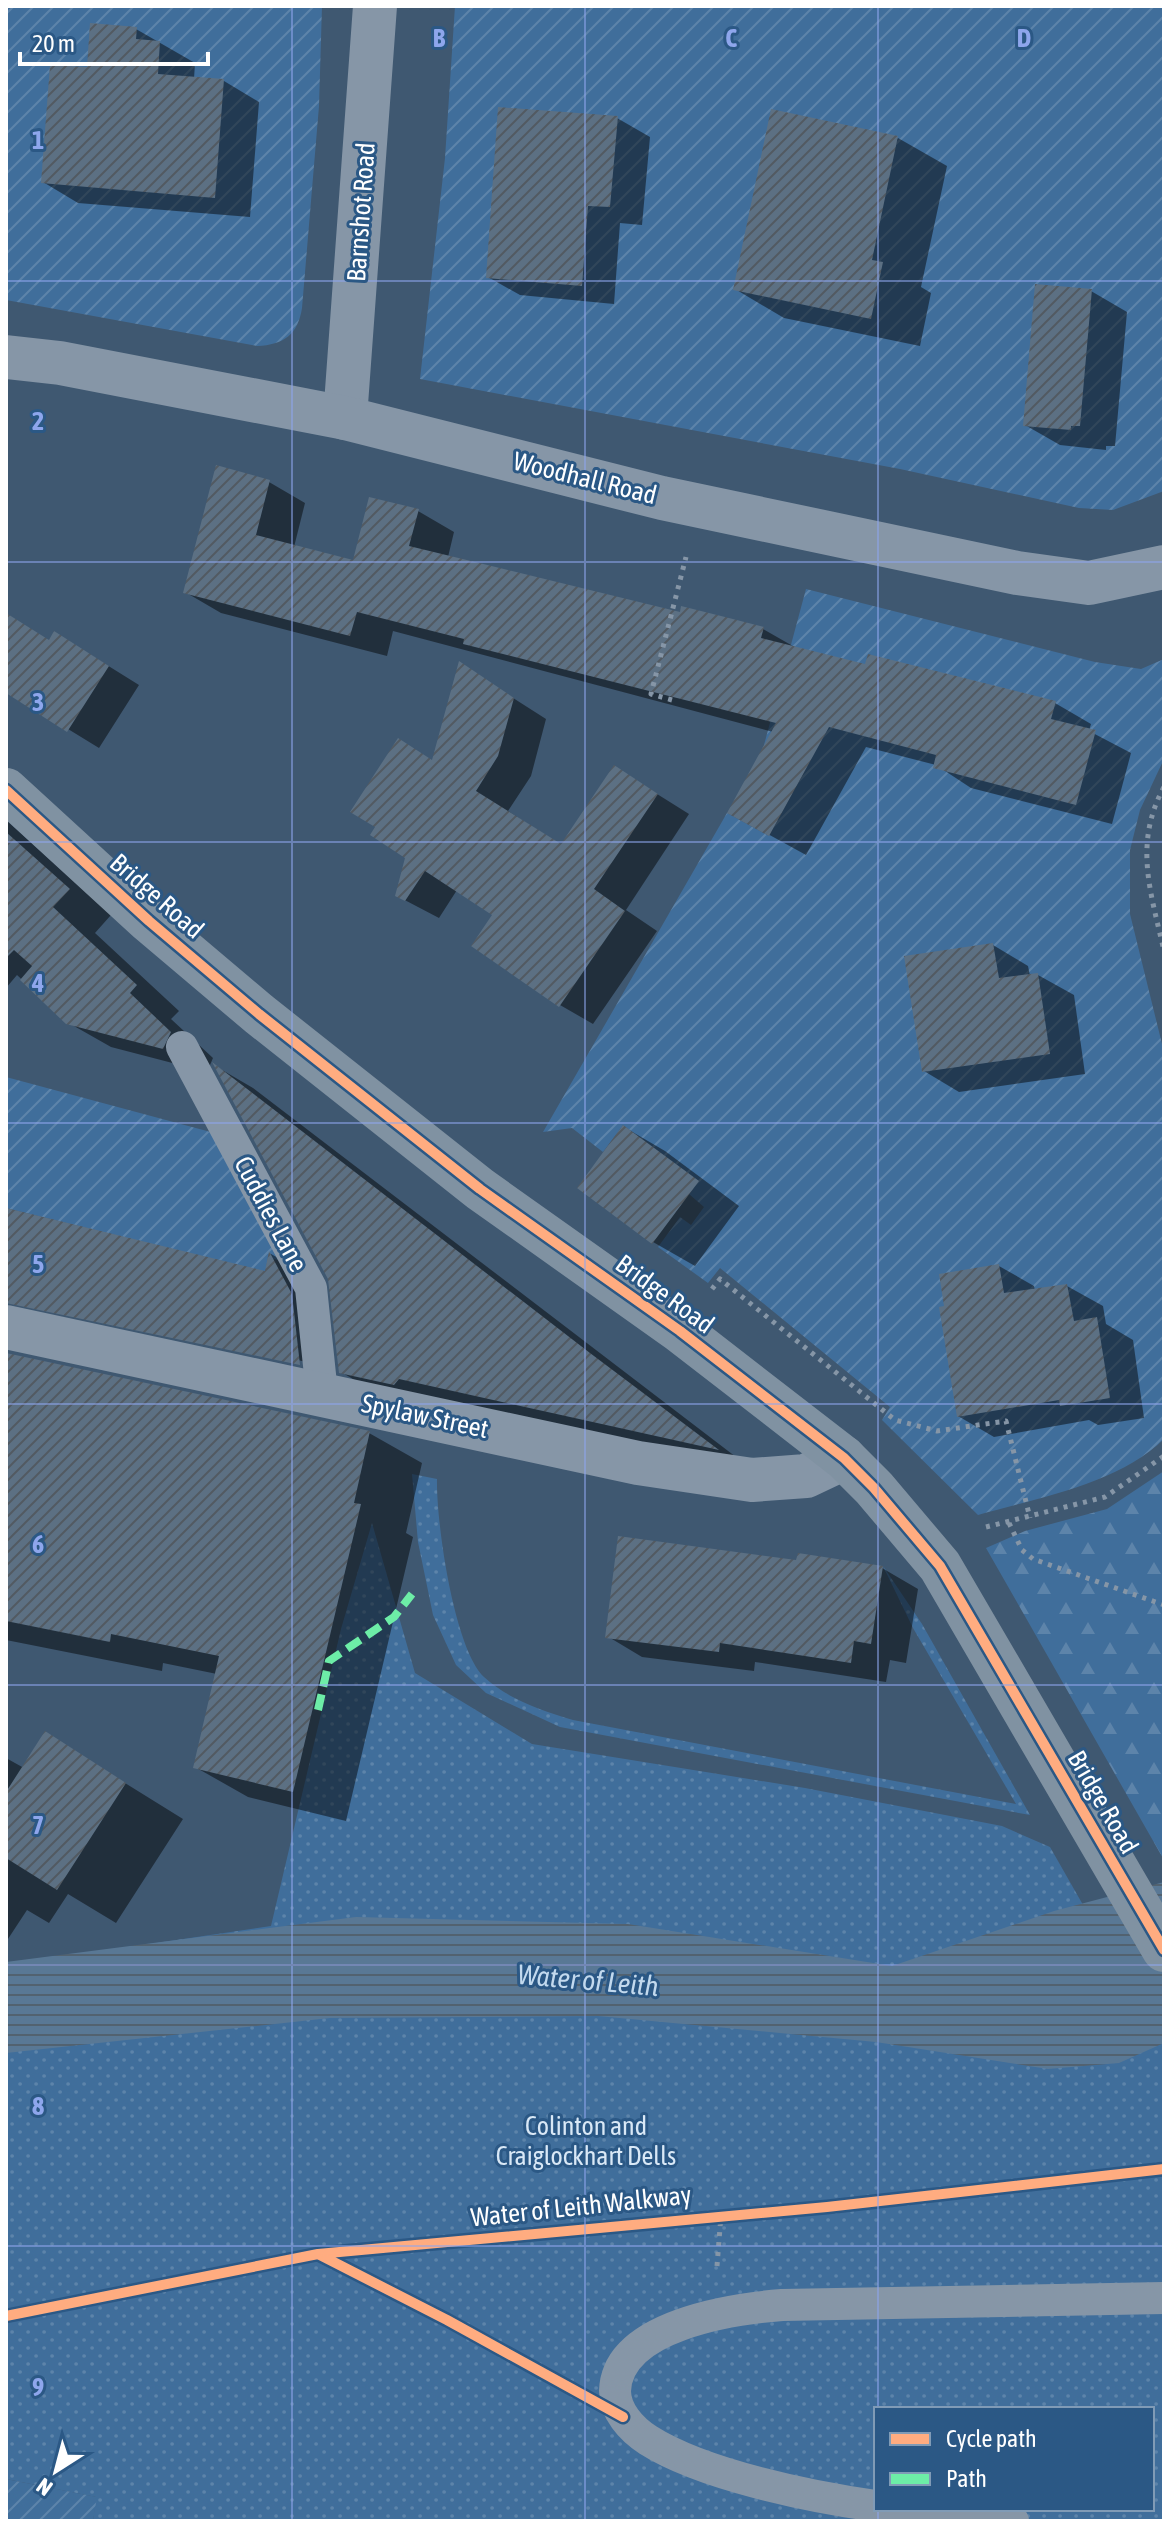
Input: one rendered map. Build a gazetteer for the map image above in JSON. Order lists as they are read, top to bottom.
{
  "streets": {
    "main road": ["Bridge Road"],
    "street": ["Barnshot Road", "Woodhall Road", "Spylaw Street"],
    "lane": ["Cuddies Lane"],
    "cycle path": ["Water of Leith Walkway"]
  },
  "crossings": [
    ["Barnshot Road", "Woodhall Road"],
    ["Bridge Road", "Spylaw Street"],
    ["Cuddies Lane", "Spylaw Street"]
  ],
  "water": ["Water of Leith"],
  "parks": ["Colinton and Craiglockhart Dells"],
  "legend": ["Cycle path", "Path"],
  "scale_bar": "20 m",
  "north": "bottom left",
  "grid": {
    "columns": ["B", "C", "D"],
    "rows": [
      "1",
      "2",
      "3",
      "4",
      "5",
      "6",
      "7",
      "8",
      "9"
    ]
  }
}
